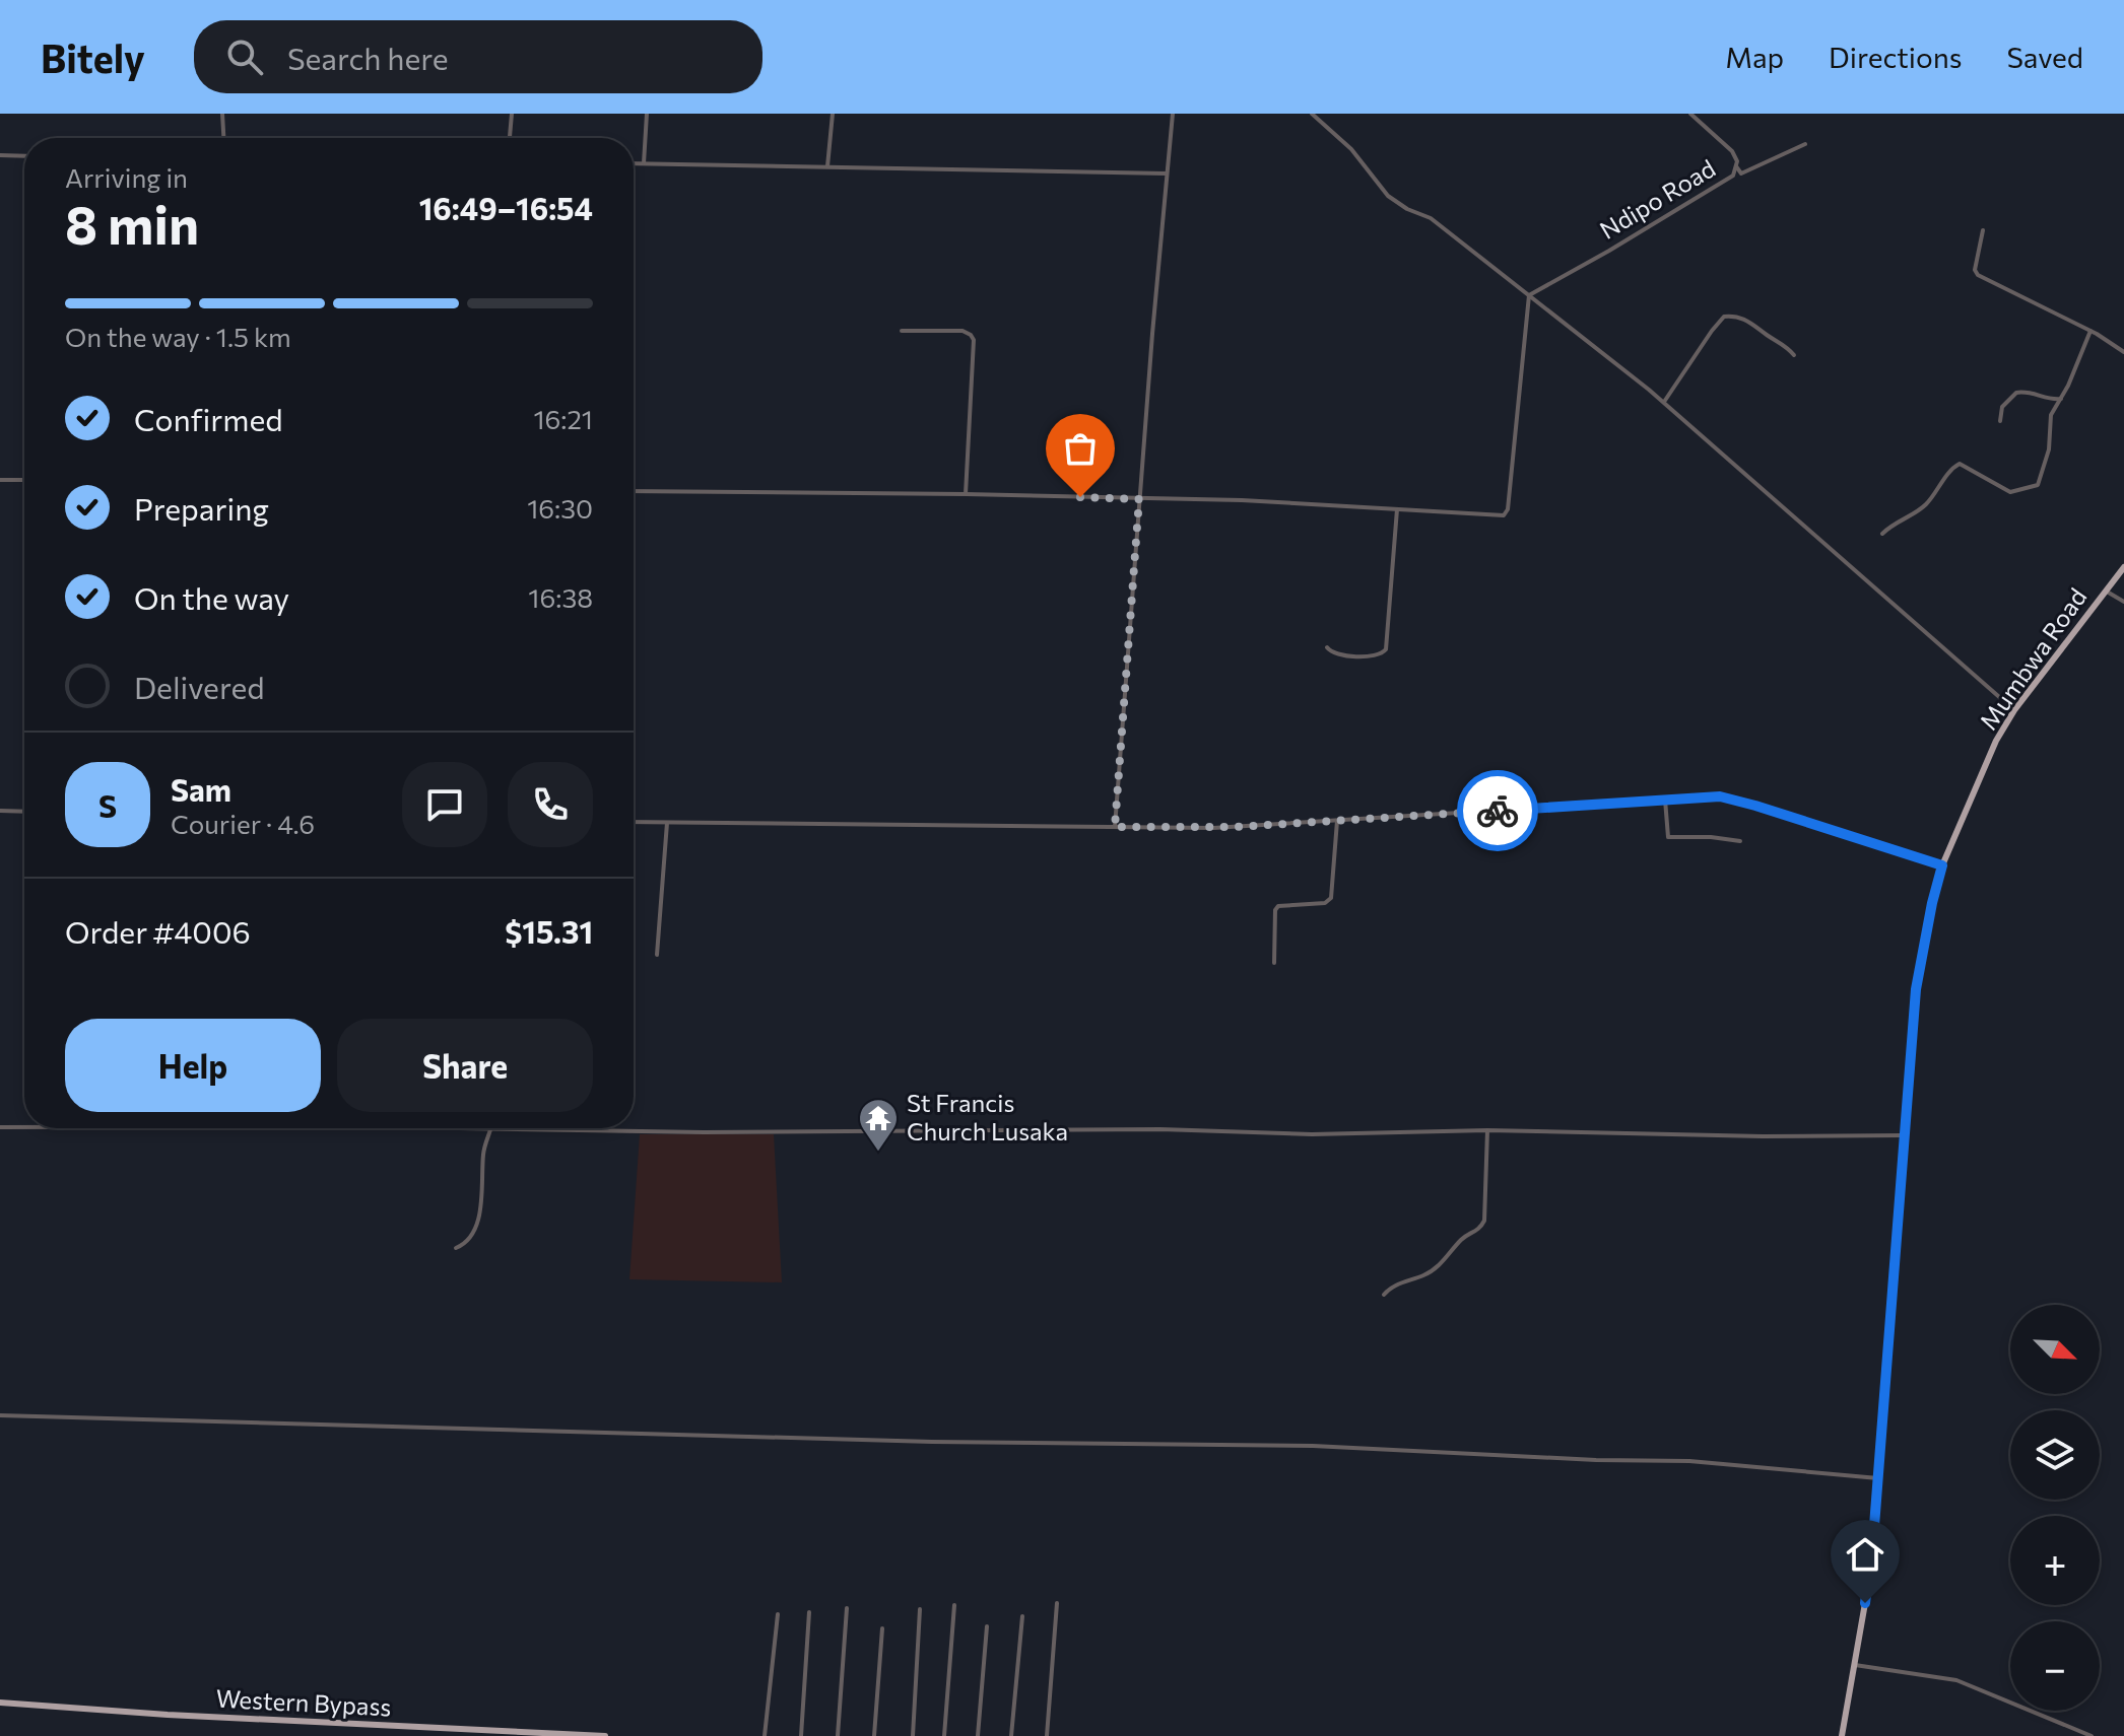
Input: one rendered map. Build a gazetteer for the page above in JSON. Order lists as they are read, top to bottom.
{
  "streets": {
    "main road": ["Mumbwa Road", "Western Bypass"],
    "street": ["Ndipo Road"]
  },
  "places": {
    "temple": ["St Francis Church Lusaka"]
  },
  "north": "bottom right",
  "page": {
    "header": "Bitely",
    "search": "Search here",
    "nav": ["Map", "Directions", "Saved"],
    "heading": ["8 min", "Arriving in", "16:49–16:54"],
    "panel": [
      "Sam",
      "Courier · 4.6",
      "Order #4006",
      "$15.31"
    ],
    "bar": "On the way · 1.5 km",
    "list": [
      ["Confirmed", "16:21"],
      ["Preparing", "16:30"],
      ["On the way", "16:38"],
      "Delivered"
    ],
    "round": "S",
    "buttons": ["Help", "Share"],
    "map_buttons": ["+", "−"]
  }
}
